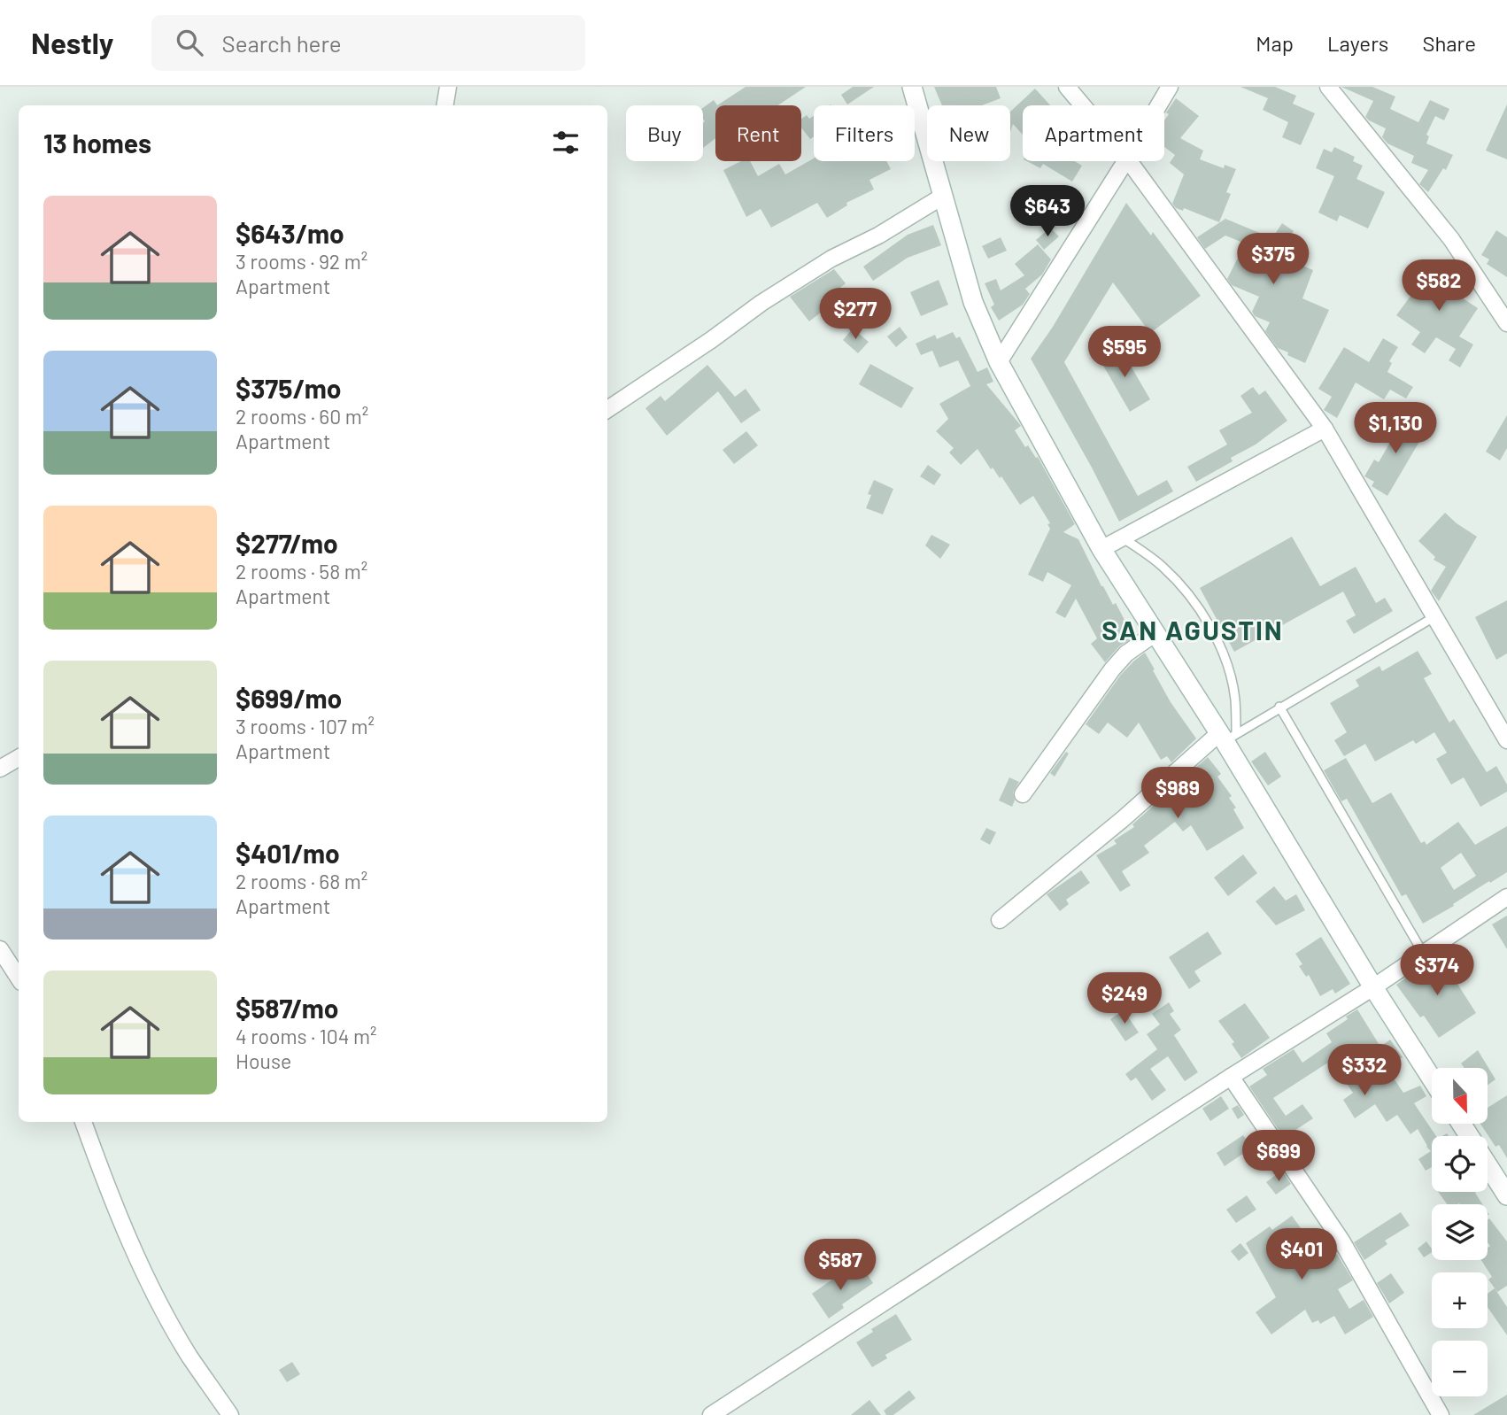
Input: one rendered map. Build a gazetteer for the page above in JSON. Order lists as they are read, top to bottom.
{
  "districts": ["SAN AGUSTIN"],
  "north": "bottom",
  "page": {
    "header": "Nestly",
    "search": "Search here",
    "nav": ["Map", "Layers", "Share"],
    "chip": [
      "Buy",
      "Rent",
      "Filters",
      "New",
      "Apartment"
    ],
    "heading": "13 homes",
    "list": [
      {
        "name": "$643/mo",
        "note": "3 rooms · 92 m² · Apartment"
      },
      {
        "name": "$375/mo",
        "note": "2 rooms · 60 m² · Apartment"
      },
      {
        "name": "$277/mo",
        "note": "2 rooms · 58 m² · Apartment"
      },
      {
        "name": "$699/mo",
        "note": "3 rooms · 107 m² · Apartment"
      },
      {
        "name": "$401/mo",
        "note": "2 rooms · 68 m² · Apartment"
      },
      {
        "name": "$587/mo",
        "note": "4 rooms · 104 m² · House"
      }
    ],
    "price": [
      "$643",
      "$375",
      "$582",
      "$277",
      "$595",
      "$1,130",
      "$989",
      "$374",
      "$249",
      "$332",
      "$699",
      "$401",
      "$587"
    ],
    "map_buttons": ["+", "−"]
  }
}
